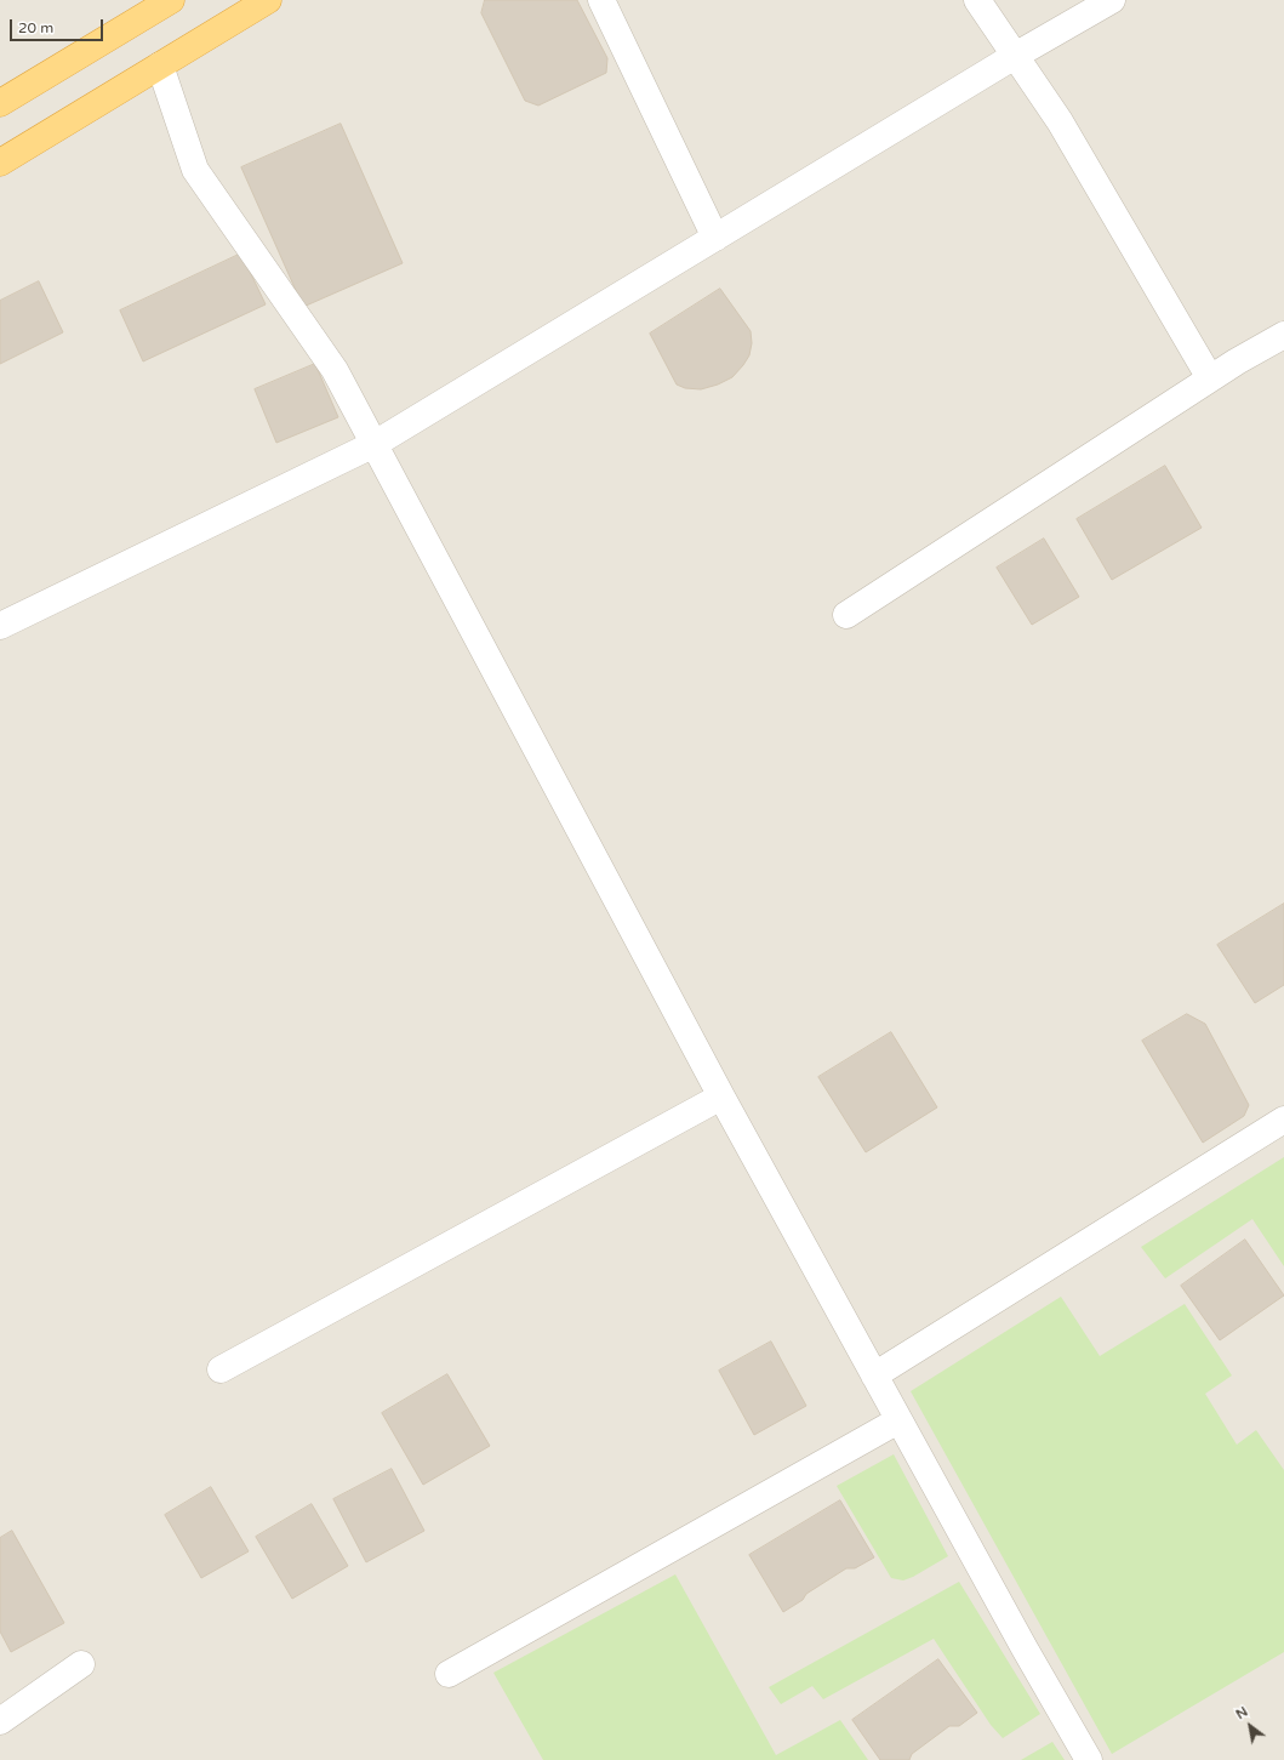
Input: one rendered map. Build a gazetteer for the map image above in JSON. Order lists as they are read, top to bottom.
{
  "scale_bar": "20 m",
  "north": "top left"
}
